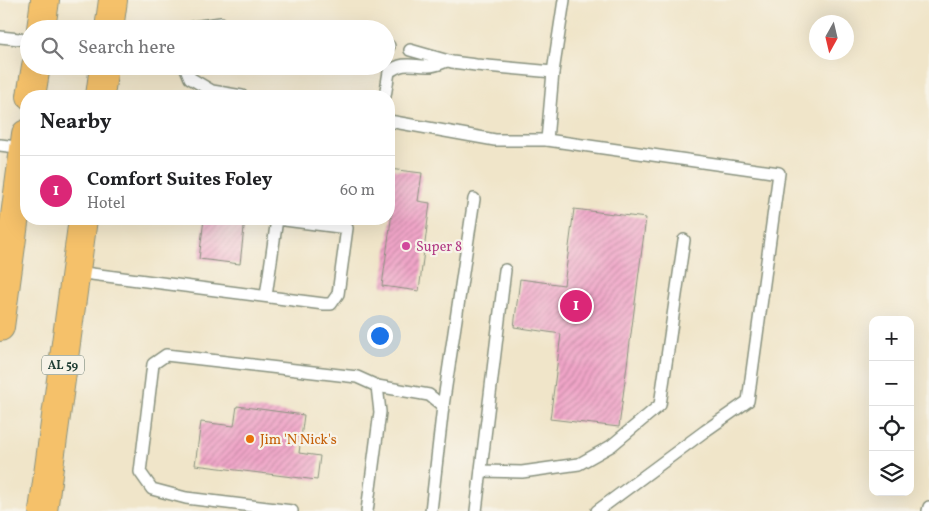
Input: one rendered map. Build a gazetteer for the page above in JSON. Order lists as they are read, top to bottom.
{
  "streets": {
    "main road": ["AL 59"]
  },
  "places": ["Super 8", "Jim 'N Nick's"],
  "north": "bottom",
  "page": {
    "search": "Search here",
    "heading": "Nearby",
    "list": [
      {
        "mark": "1",
        "name": "Comfort Suites Foley",
        "note": "Hotel",
        "value": "60 m"
      }
    ],
    "pins": "1",
    "map_buttons": ["+", "−"]
  }
}
